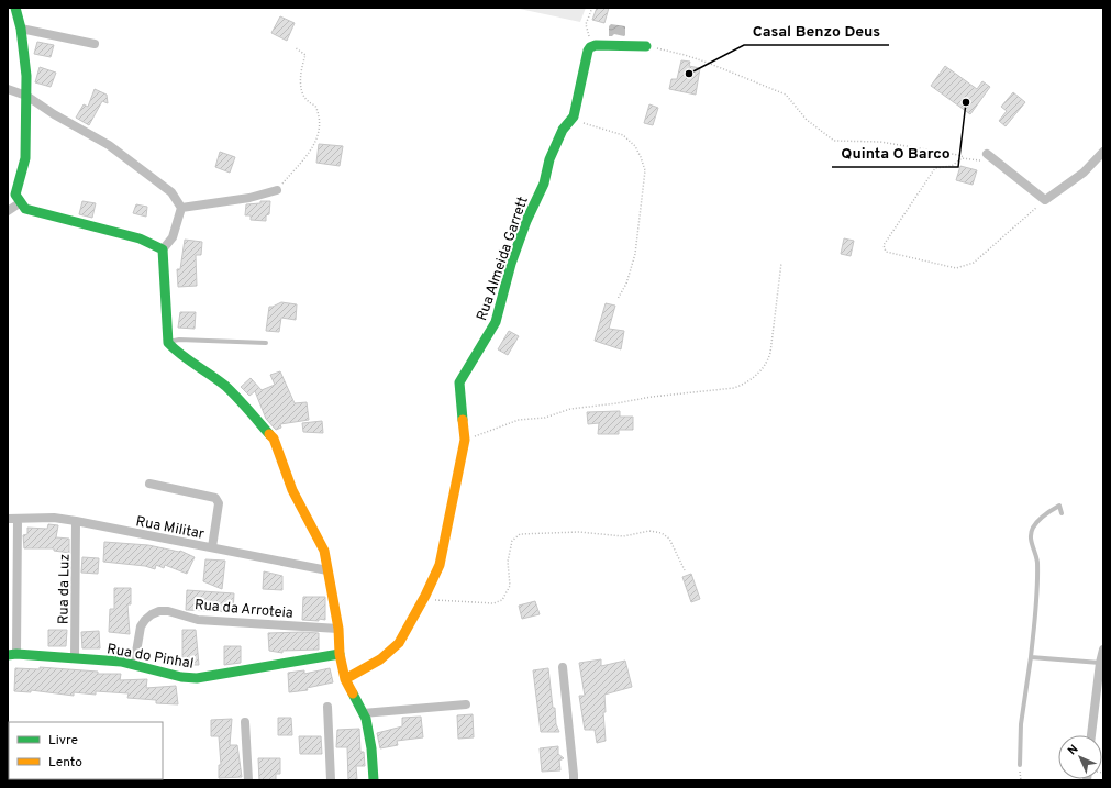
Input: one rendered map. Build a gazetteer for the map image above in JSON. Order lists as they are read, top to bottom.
{
  "streets": {
    "street": [
      "Rua Almeida Garrett",
      "Rua Militar",
      "Rua da Luz",
      "Rua da Arroteia",
      "Rua do Pinhal"
    ]
  },
  "crossings": [
    ["Rua Militar", "Rua da Luz"],
    ["Rua da Luz", "Rua do Pinhal"],
    ["Rua da Arroteia", "Rua do Pinhal"]
  ],
  "places": ["Casal Benzo Deus", "Quinta O Barco"],
  "legend": ["Livre", "Lento"],
  "north": "top left"
}
